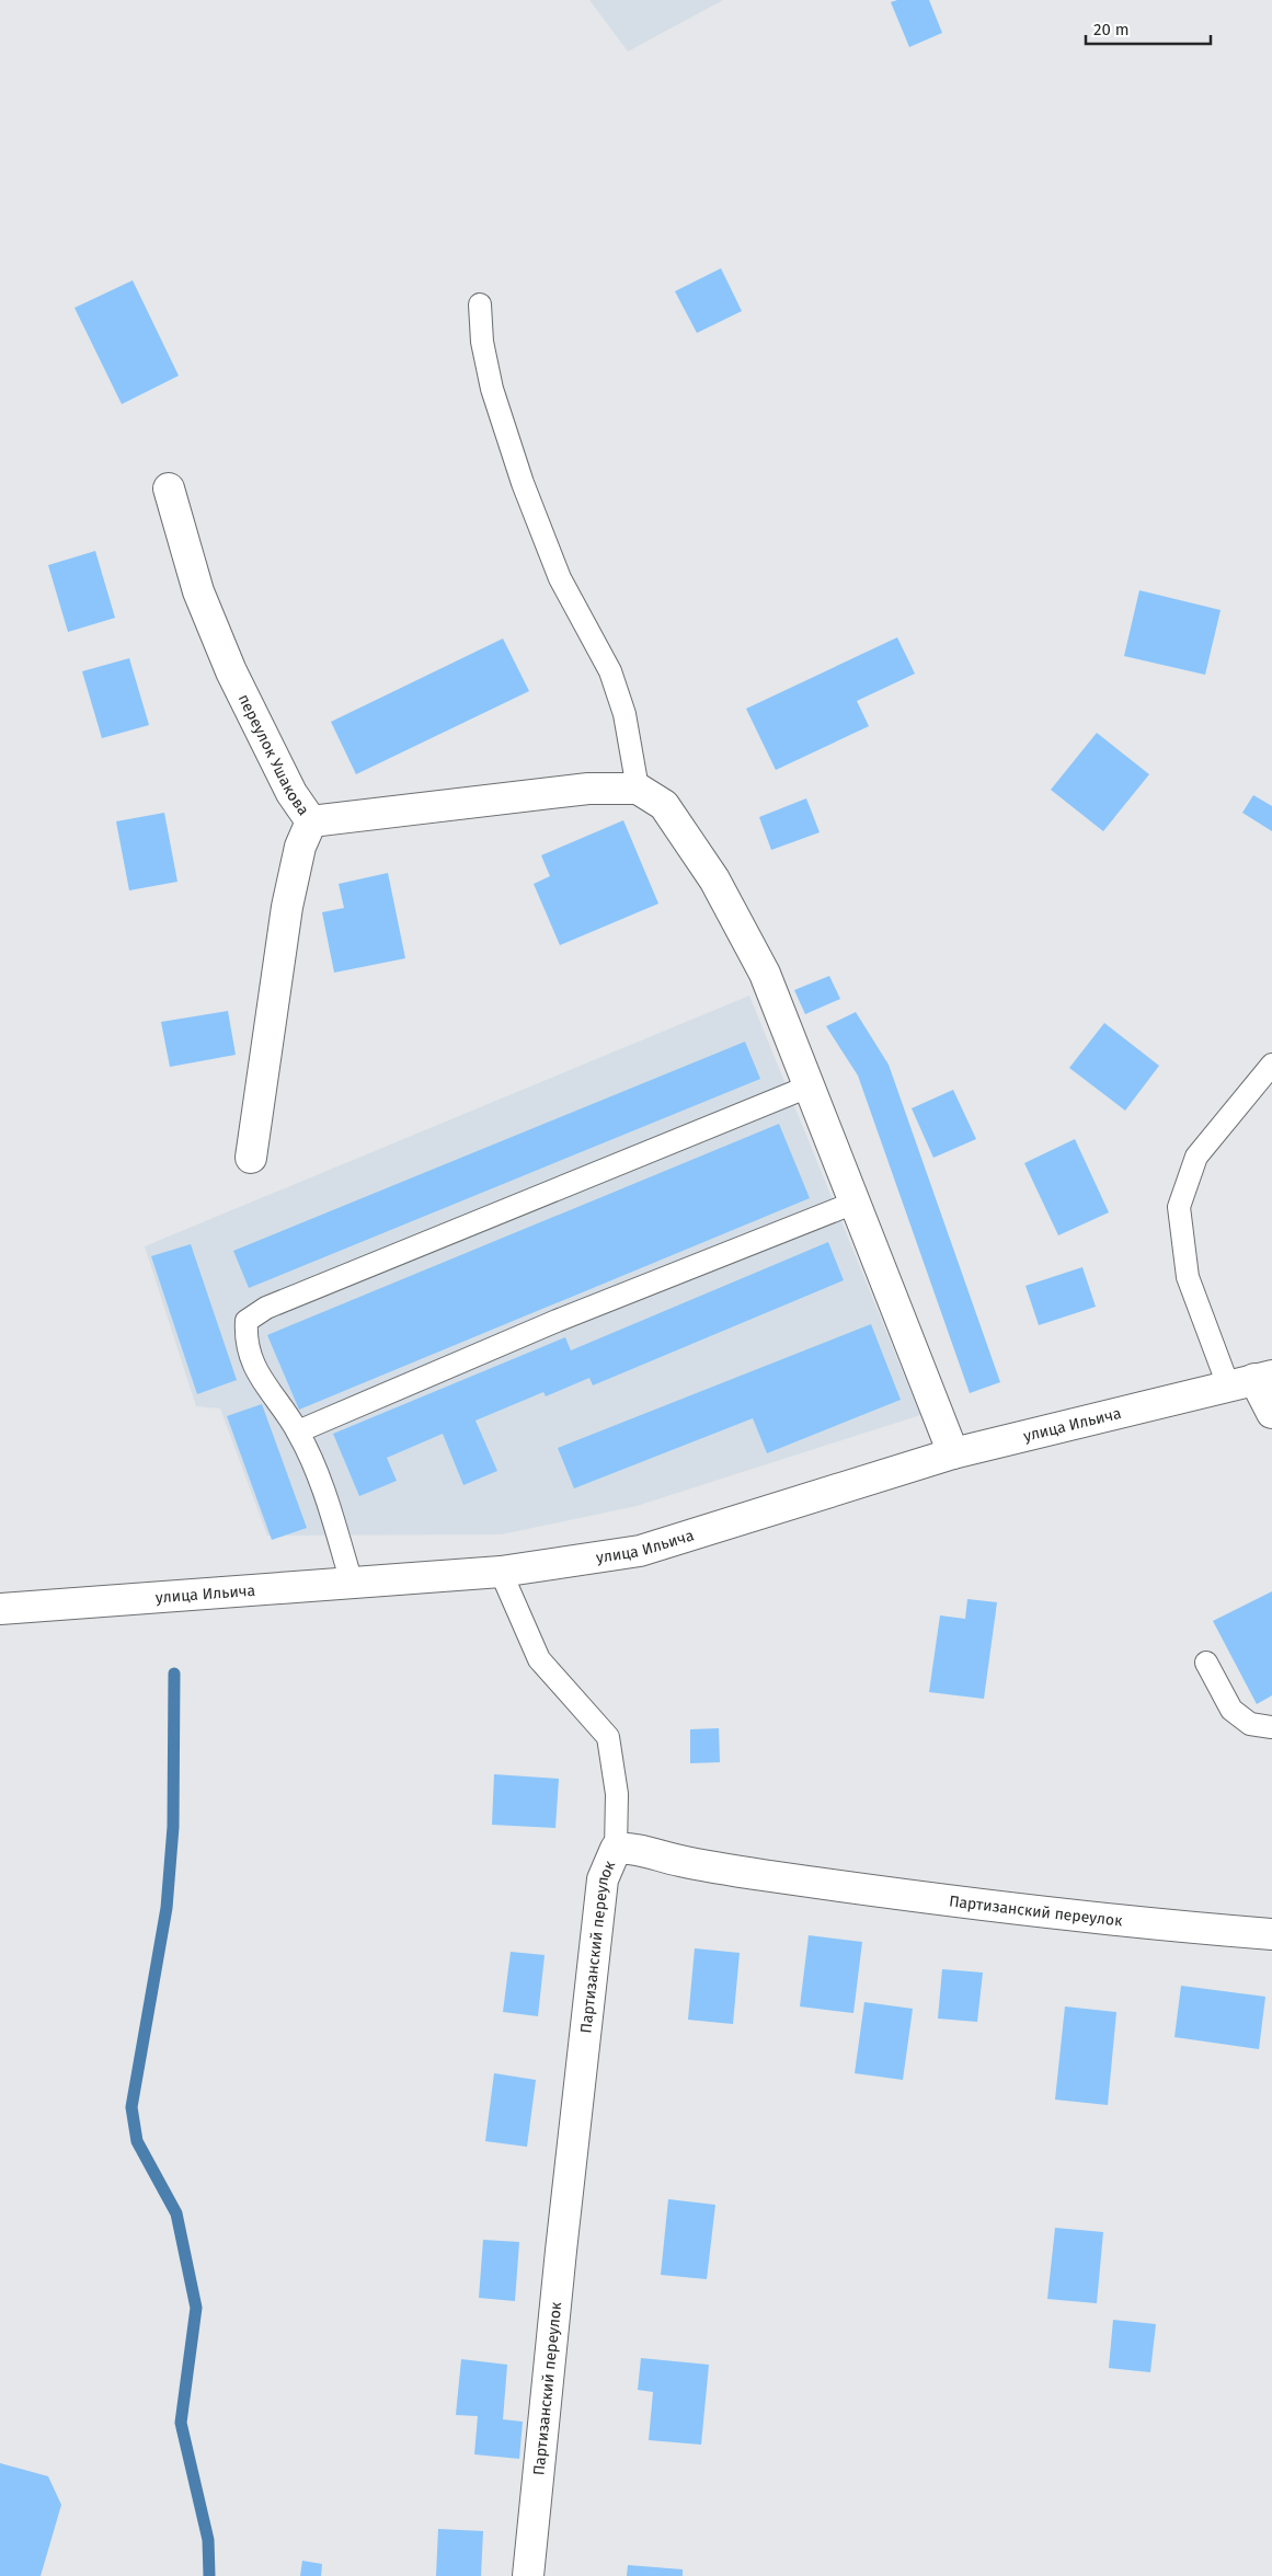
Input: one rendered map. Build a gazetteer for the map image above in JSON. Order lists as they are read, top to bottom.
{
  "streets": {
    "street": ["переулок Ушакова", "улица Ильича", "Партизанский переулок"]
  },
  "scale_bar": "20 m"
}
